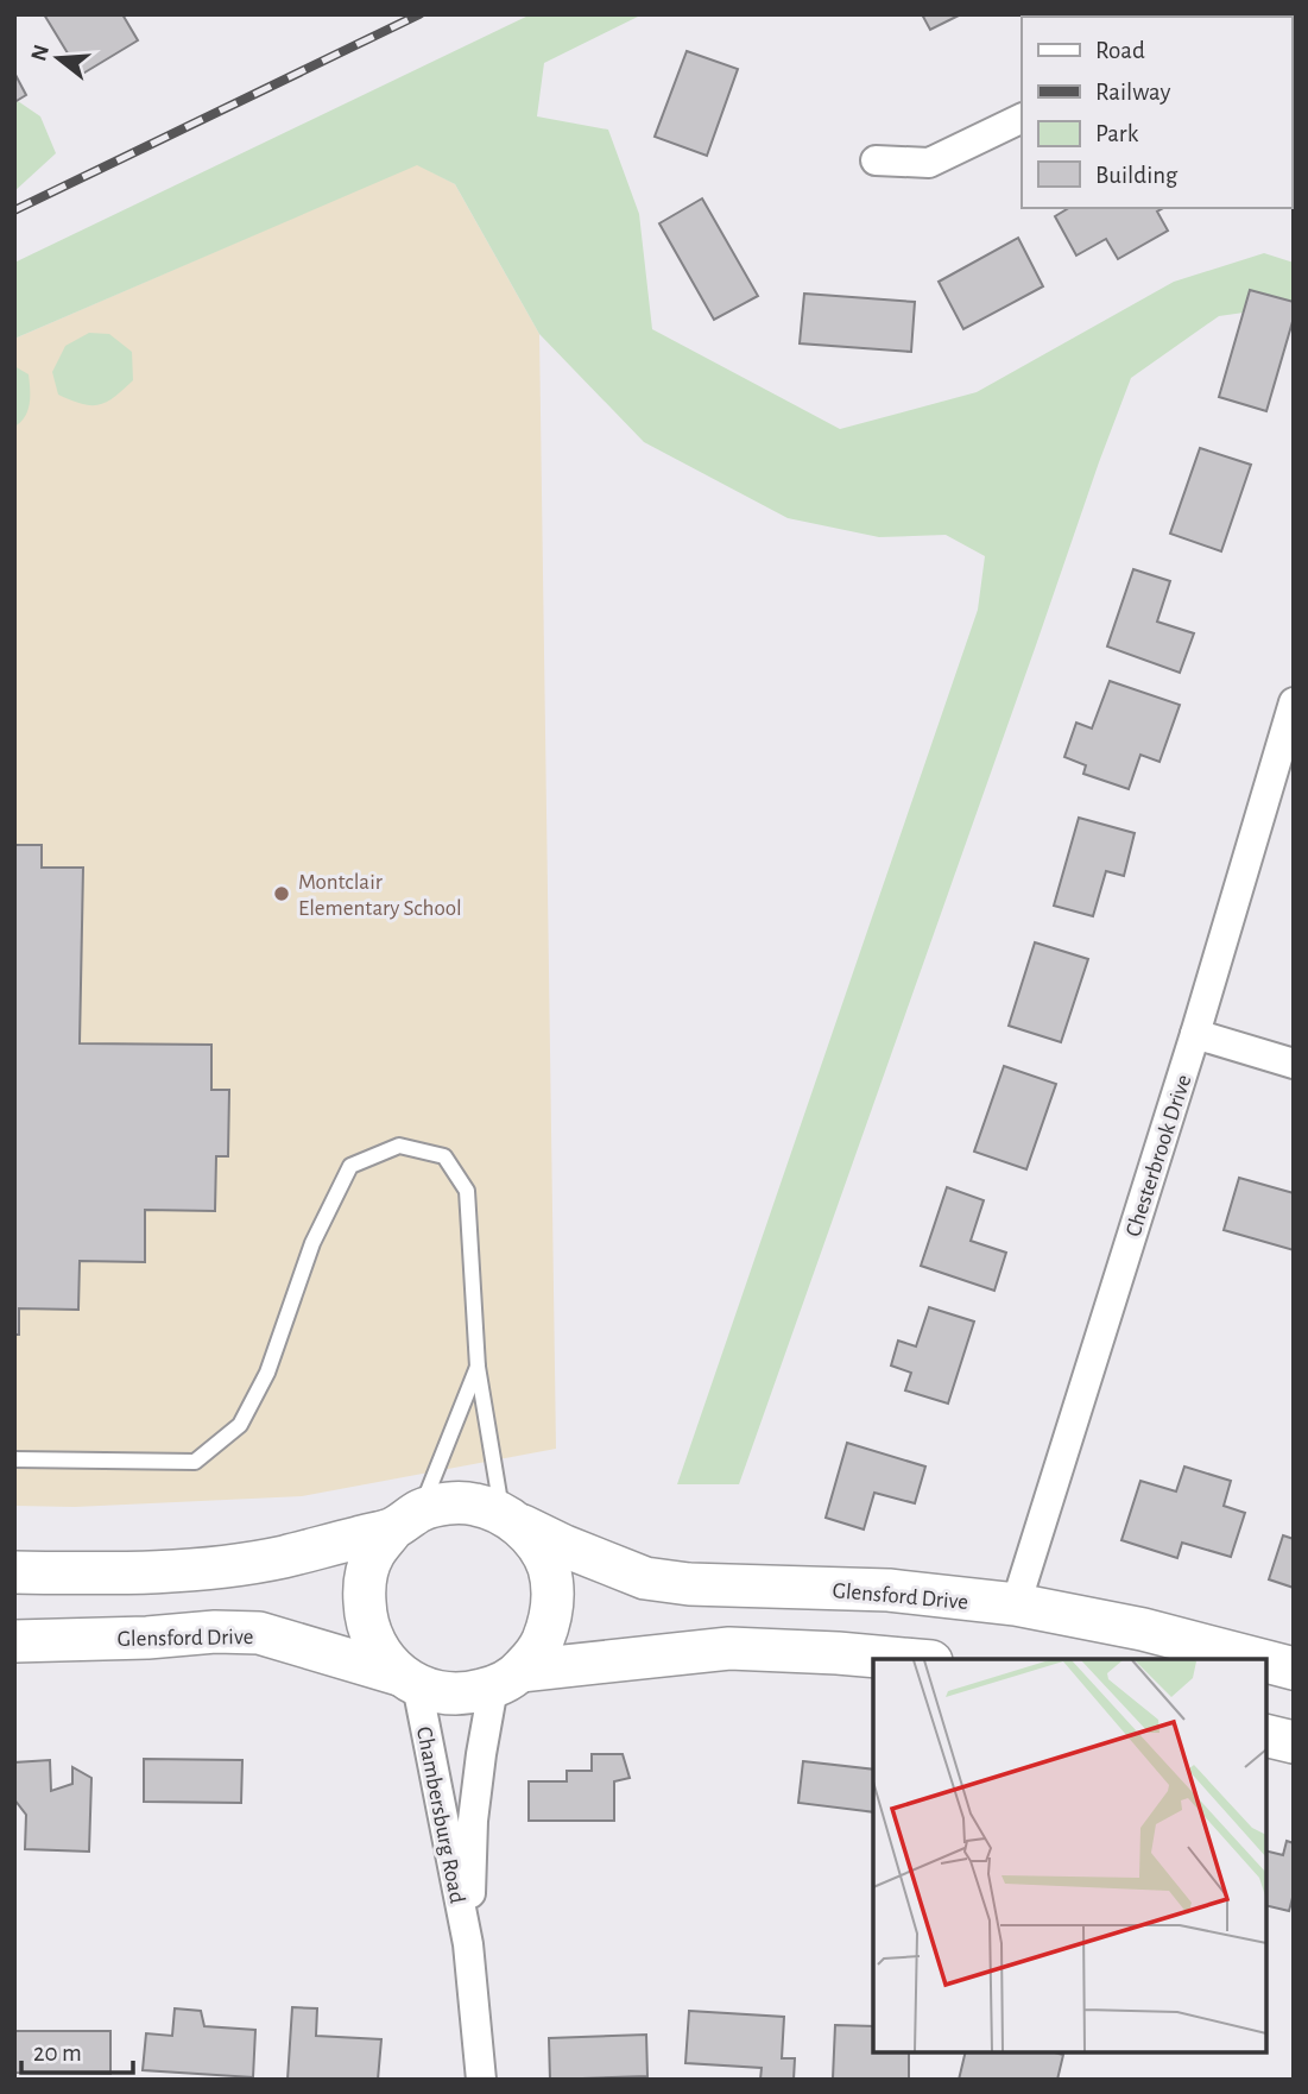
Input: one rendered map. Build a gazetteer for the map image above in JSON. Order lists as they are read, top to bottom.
{
  "streets": {
    "main road": ["Glensford Drive"],
    "street": ["Chesterbrook Drive", "Chambersburg Road"]
  },
  "crossings": [
    ["Chesterbrook Drive", "Glensford Drive"],
    ["Glensford Drive", "Chambersburg Road"]
  ],
  "places": ["Montclair Elementary School"],
  "legend": [
    "Road",
    "Railway",
    "Park",
    "Building"
  ],
  "scale_bar": "20 m",
  "north": "left"
}
